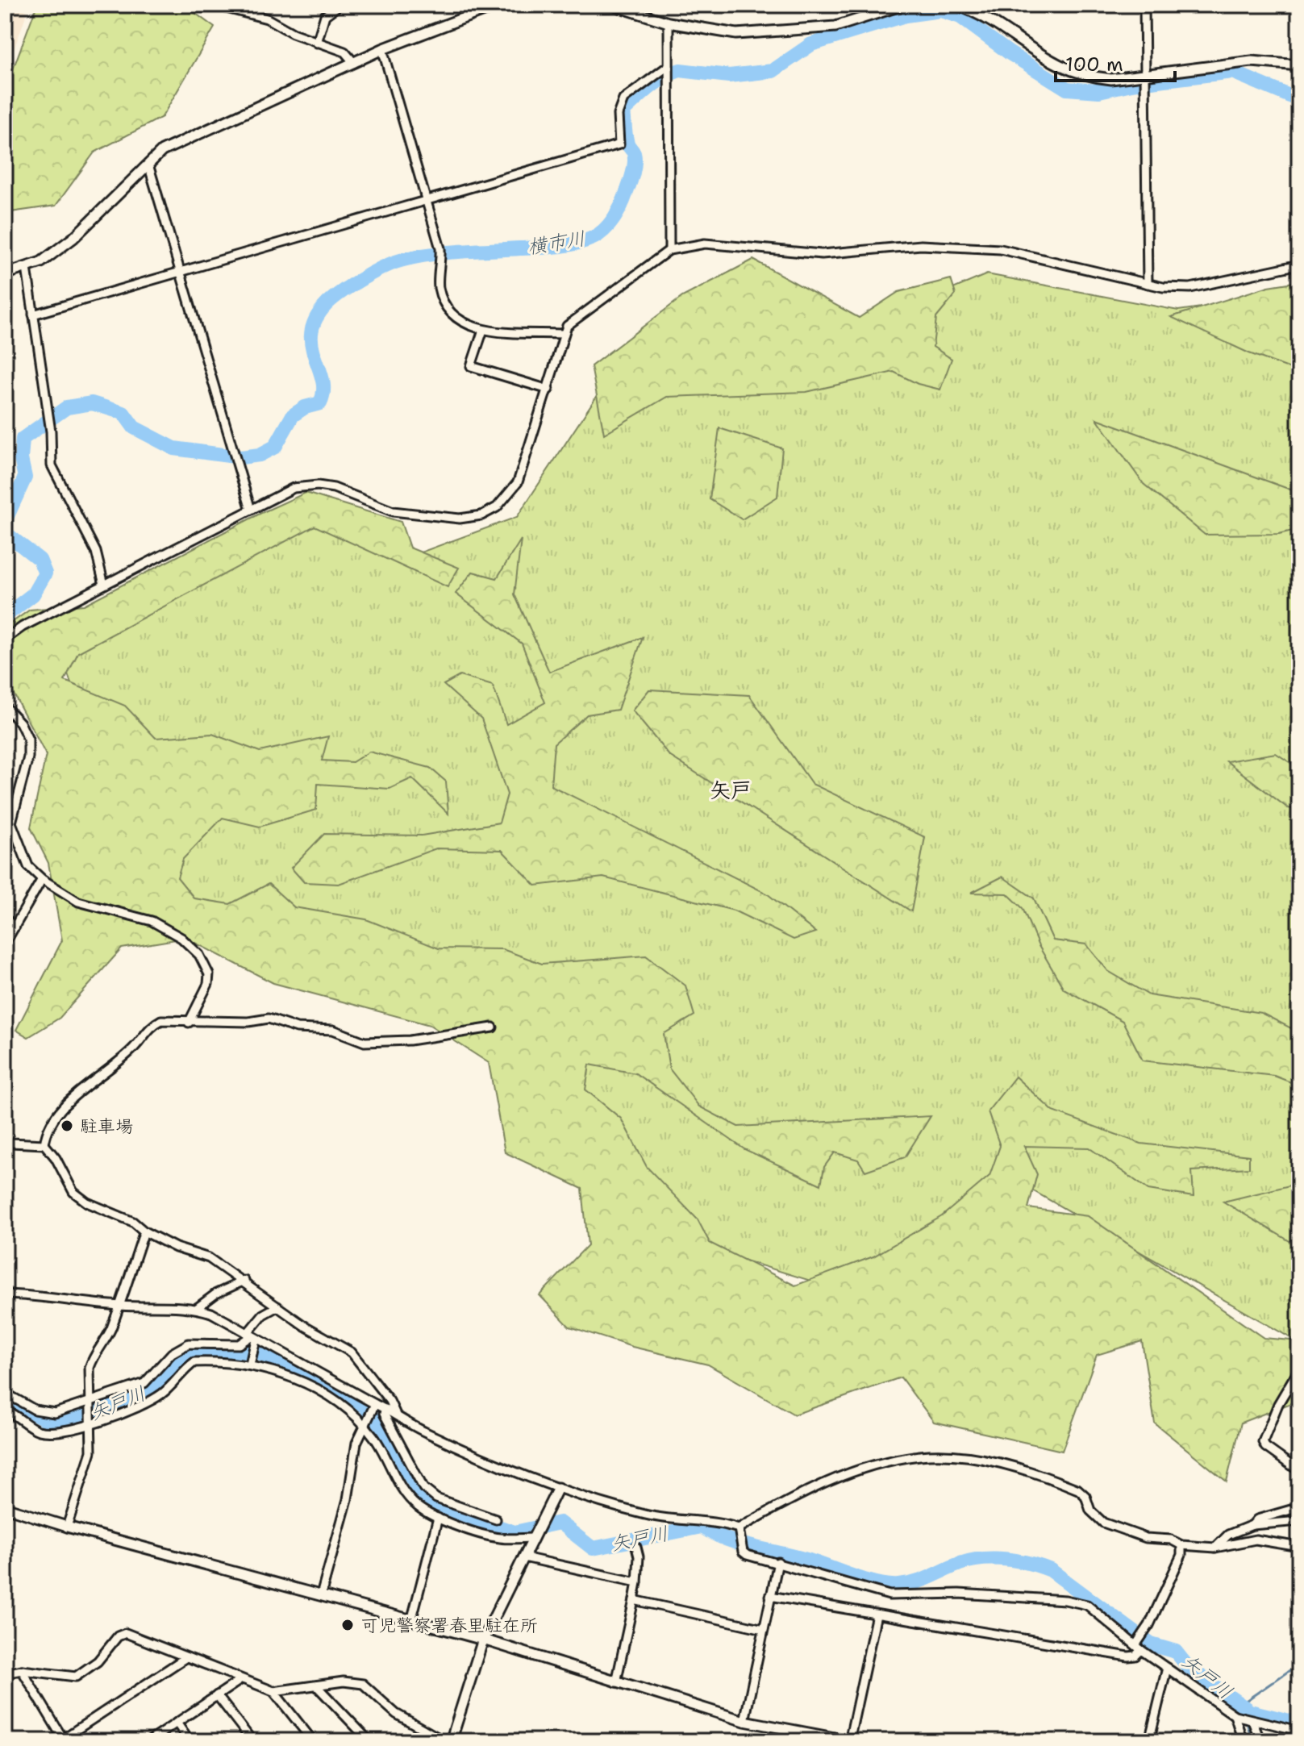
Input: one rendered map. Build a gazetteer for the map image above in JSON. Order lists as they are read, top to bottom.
{
  "districts": ["矢戸"],
  "water": ["横市川", "矢戸川"],
  "places": ["駐車場", "可児警察署春里駐在所"],
  "scale_bar": "100 m"
}
